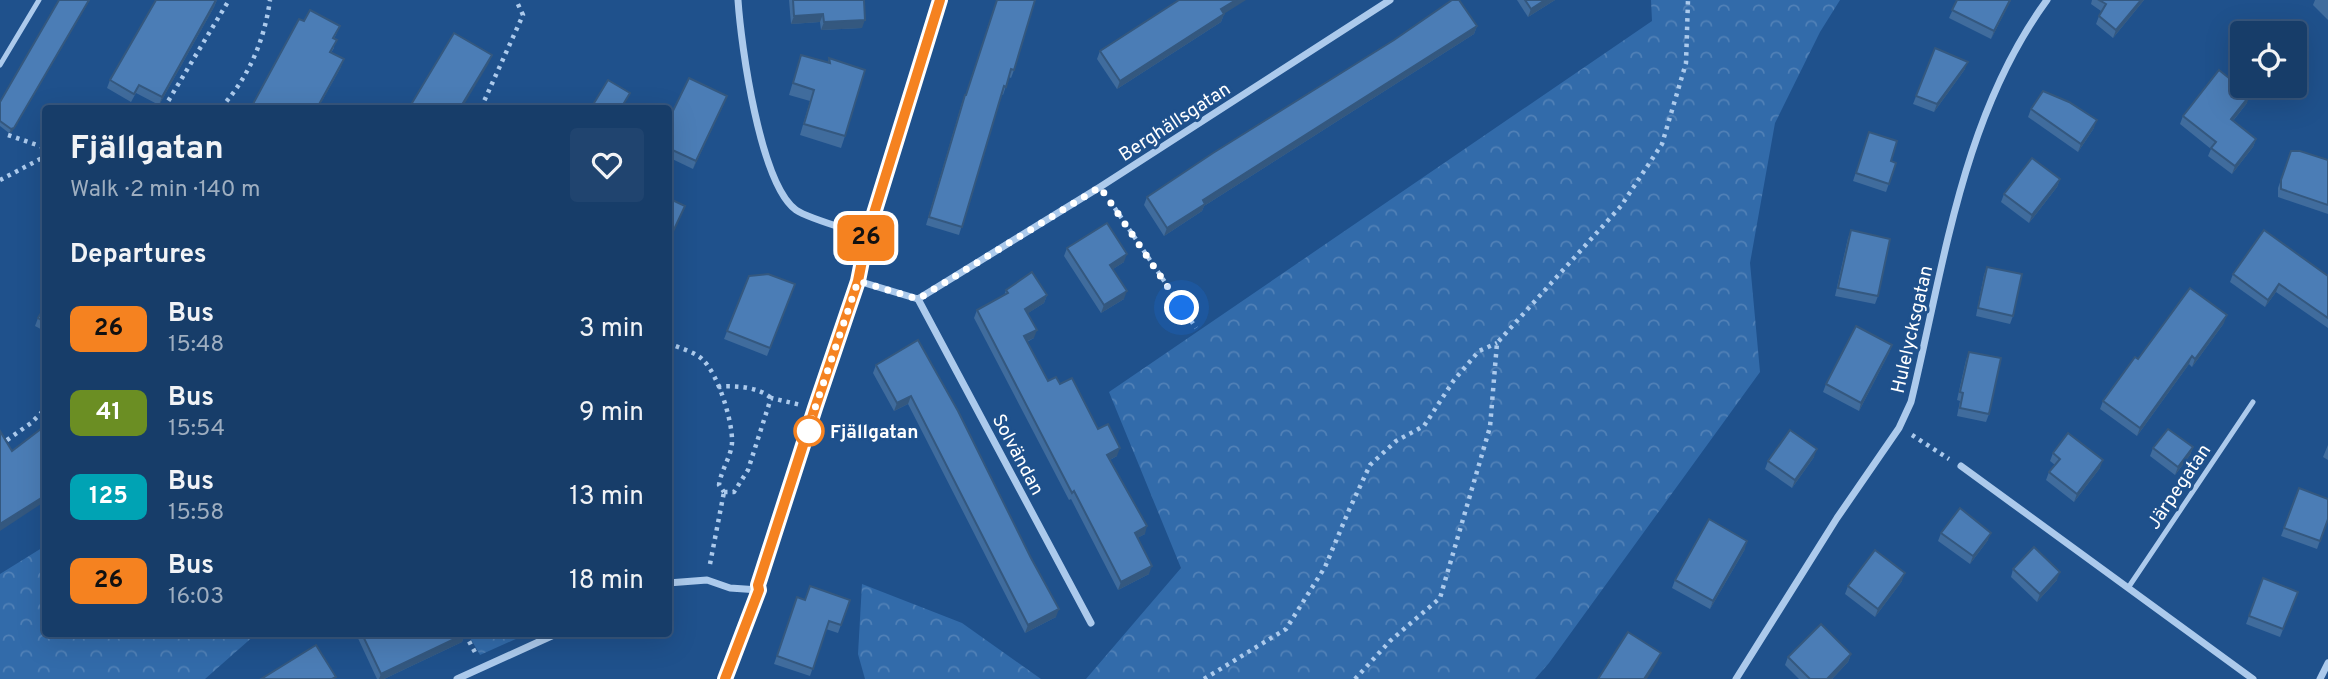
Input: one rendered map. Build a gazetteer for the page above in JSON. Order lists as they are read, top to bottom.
{
  "streets": {
    "street": ["Berghällsgatan", "Hulelycksgatan", "Solvändan"],
    "lane": ["Järpegatan"]
  },
  "crossings": [
    ["Berghällsgatan", "Solvändan"]
  ],
  "places": ["Fjällgatan"],
  "lines": ["bus line 26"],
  "page": {
    "on_map": "26",
    "heading": [
      ["Fjällgatan", "Walk · 2 min · 140 m"],
      "Departures"
    ],
    "list": [
      {
        "mark": "26",
        "name": "Bus",
        "note": "15:48",
        "value": "3 min"
      },
      {
        "mark": "41",
        "name": "Bus",
        "note": "15:54",
        "value": "9 min"
      },
      {
        "mark": "125",
        "name": "Bus",
        "note": "15:58",
        "value": "13 min"
      },
      {
        "mark": "26",
        "name": "Bus",
        "note": "16:03",
        "value": "18 min"
      }
    ]
  }
}
